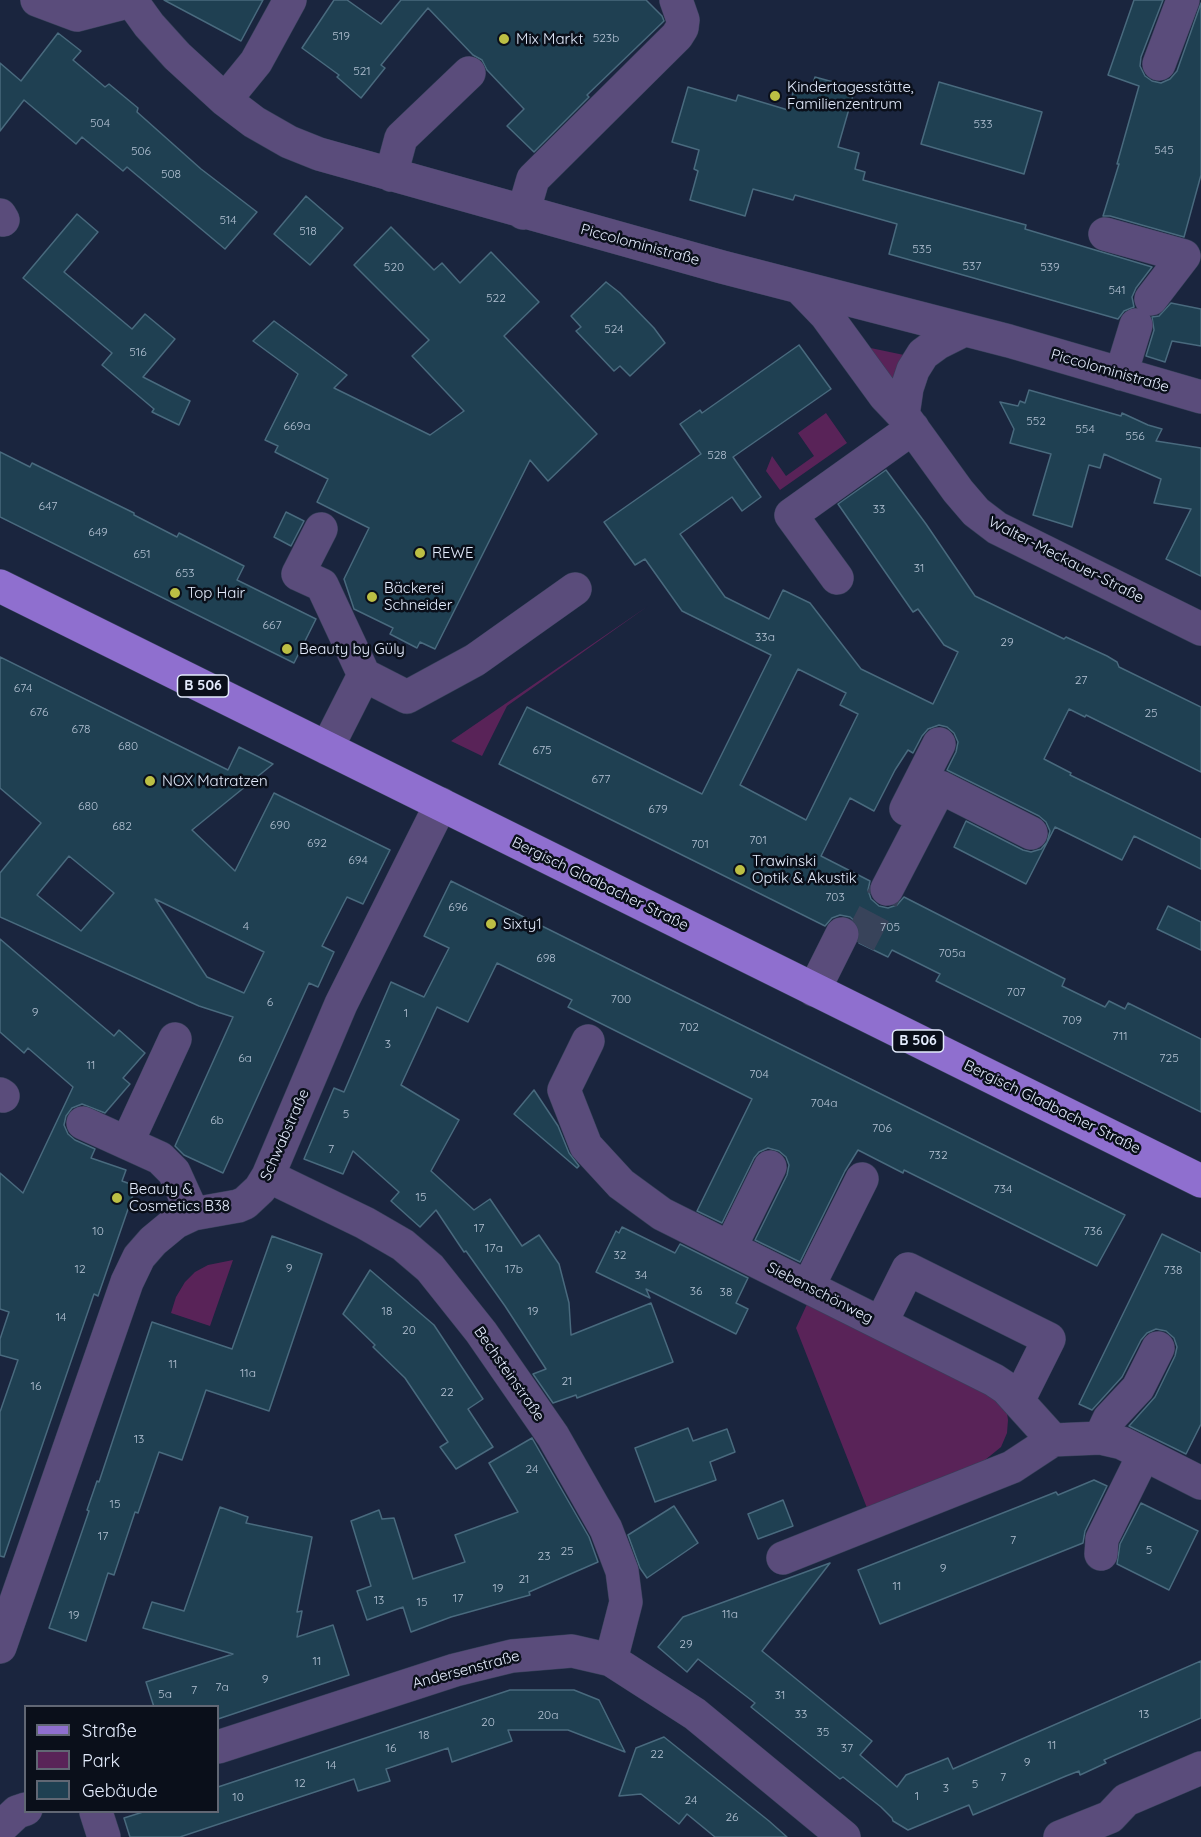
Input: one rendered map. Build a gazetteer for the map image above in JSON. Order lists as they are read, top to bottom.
{
  "streets": {
    "main road": ["B 506", "Bergisch Gladbacher Straße"],
    "street": [
      "Piccoloministraße",
      "Walter-Meckauer-Straße",
      "Schwabstraße",
      "Siebenschönweg",
      "Bechsteinstraße",
      "Andersenstraße"
    ]
  },
  "crossings": [
    ["Piccoloministraße", "Walter-Meckauer-Straße"],
    ["Bergisch Gladbacher Straße", "Schwabstraße"],
    ["Schwabstraße", "Bechsteinstraße"],
    ["Bechsteinstraße", "Andersenstraße"]
  ],
  "places": [
    "Mix Markt",
    "Kindertagesstätte, Familienzentrum",
    "REWE",
    "Top Hair",
    "Bäckerei Schneider",
    "Beauty by Güly",
    "NOX Matratzen",
    "Trawinski Optik & Akustik",
    "Sixty1",
    "Beauty & Cosmetics B38"
  ],
  "house_numbers": [
    "519",
    "523b",
    "521",
    "504",
    "533",
    "545",
    "506",
    "508",
    "514",
    "518",
    "535",
    "537",
    "520",
    "539",
    "541",
    "522",
    "524",
    "516",
    "552",
    "669a",
    "554",
    "556",
    "528",
    "647",
    "33",
    "649",
    "651",
    "31",
    "653",
    "667",
    "33a",
    "29",
    "27",
    "674",
    "676",
    "25",
    "678",
    "680",
    "675",
    "677",
    "680",
    "679",
    "690",
    "682",
    "701",
    "692",
    "701",
    "694",
    "703",
    "696",
    "4",
    "705",
    "705a",
    "698",
    "707",
    "700",
    "6",
    "9",
    "1",
    "709",
    "702",
    "711",
    "3",
    "6a",
    "725",
    "11",
    "704",
    "704a",
    "5",
    "6b",
    "706",
    "7",
    "732",
    "734",
    "15",
    "17",
    "10",
    "736",
    "17a",
    "32",
    "9",
    "12",
    "17b",
    "738",
    "34",
    "36",
    "38",
    "18",
    "19",
    "14",
    "20",
    "11",
    "11a",
    "21",
    "16",
    "22",
    "13",
    "24",
    "15",
    "17",
    "7",
    "5",
    "25",
    "23",
    "9",
    "21",
    "11",
    "19",
    "17",
    "13",
    "15",
    "11a",
    "19",
    "29",
    "11",
    "9",
    "7a",
    "7",
    "5a",
    "31",
    "33",
    "13",
    "20a",
    "20",
    "35",
    "18",
    "11",
    "16",
    "37",
    "22",
    "9",
    "14",
    "7",
    "12",
    "5",
    "3",
    "1",
    "10",
    "24",
    "26"
  ],
  "legend": ["Straße", "Park", "Gebäude"]
}
